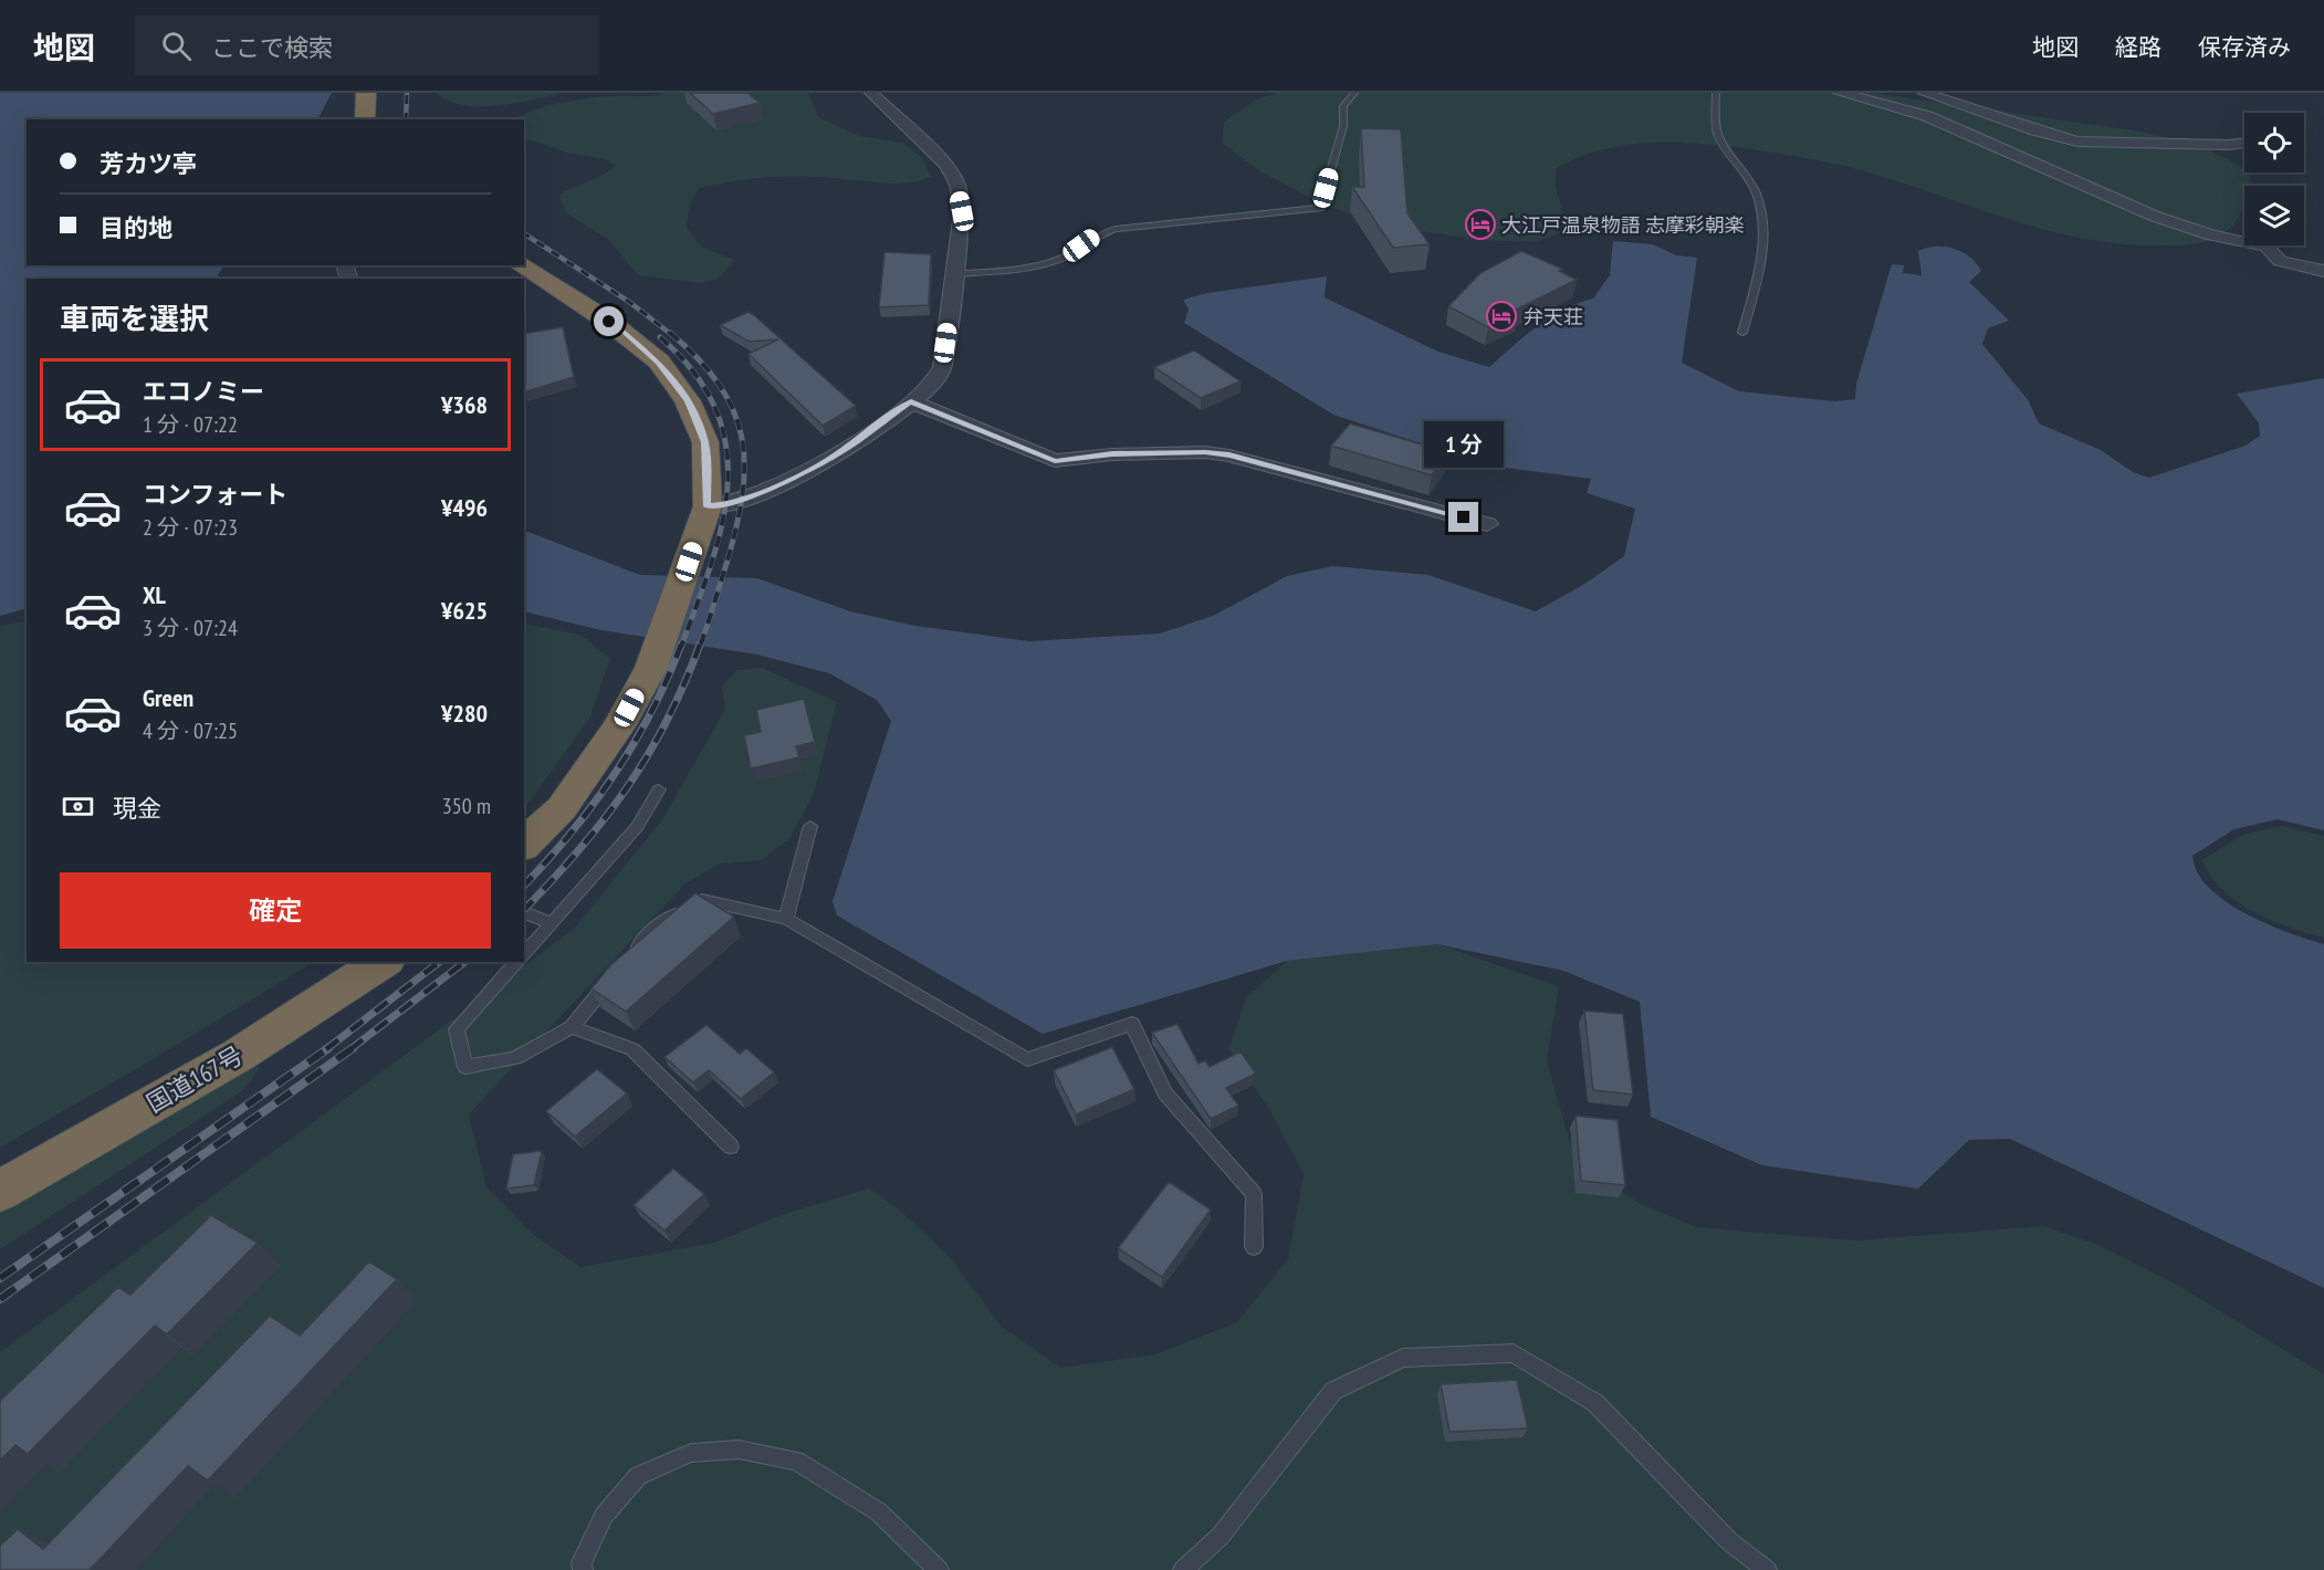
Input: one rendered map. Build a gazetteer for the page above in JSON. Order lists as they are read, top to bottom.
{
  "streets": {
    "highway": ["国道167号"]
  },
  "places": {
    "hotel": ["大江戸温泉物語 志摩彩朝楽", "弁天荘"]
  },
  "page": {
    "header": "地図",
    "search": "ここで検索",
    "nav": ["地図", "経路", "保存済み"],
    "banner": ["芳カツ亭", "目的地"],
    "heading": "車両を選択",
    "list": [
      {
        "name": "エコノミー",
        "note": "1 分 · 07:22",
        "value": "¥368"
      },
      {
        "name": "コンフォート",
        "note": "2 分 · 07:23",
        "value": "¥496"
      },
      {
        "name": "XL",
        "note": "3 分 · 07:24",
        "value": "¥625"
      },
      {
        "name": "Green",
        "note": "4 分 · 07:25",
        "value": "¥280"
      }
    ],
    "bubble": "1 分",
    "pay": ["現金", "350 m"],
    "buttons": "確定"
  }
}
